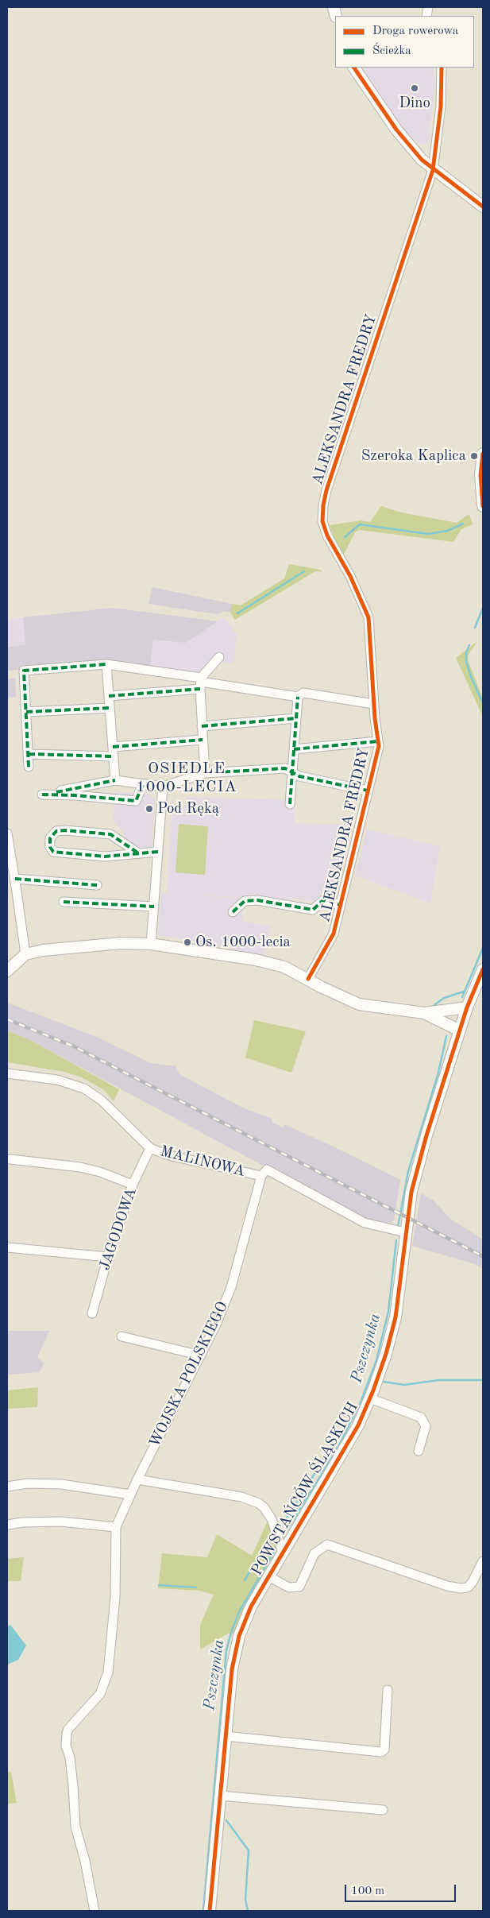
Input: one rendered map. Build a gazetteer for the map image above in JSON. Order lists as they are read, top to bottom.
{
  "streets": {
    "street": [
      "ALEKSANDRA FREDRY",
      "MALINOWA",
      "JAGODOWA",
      "WOJSKA POLSKIEGO",
      "POWSTAŃCÓW ŚLĄSKICH"
    ]
  },
  "crossings": [
    ["MALINOWA", "JAGODOWA"],
    ["MALINOWA", "WOJSKA POLSKIEGO"],
    ["MALINOWA", "POWSTAŃCÓW ŚLĄSKICH"]
  ],
  "districts": ["OSIEDLE 1000-LECIA"],
  "water": ["Pszczynka"],
  "places": [
    "Dino",
    "Szeroka Kaplica",
    "Pod Ręką",
    "Os. 1000-lecia"
  ],
  "legend": ["Droga rowerowa", "Ścieżka"],
  "scale_bar": "100 m"
}
